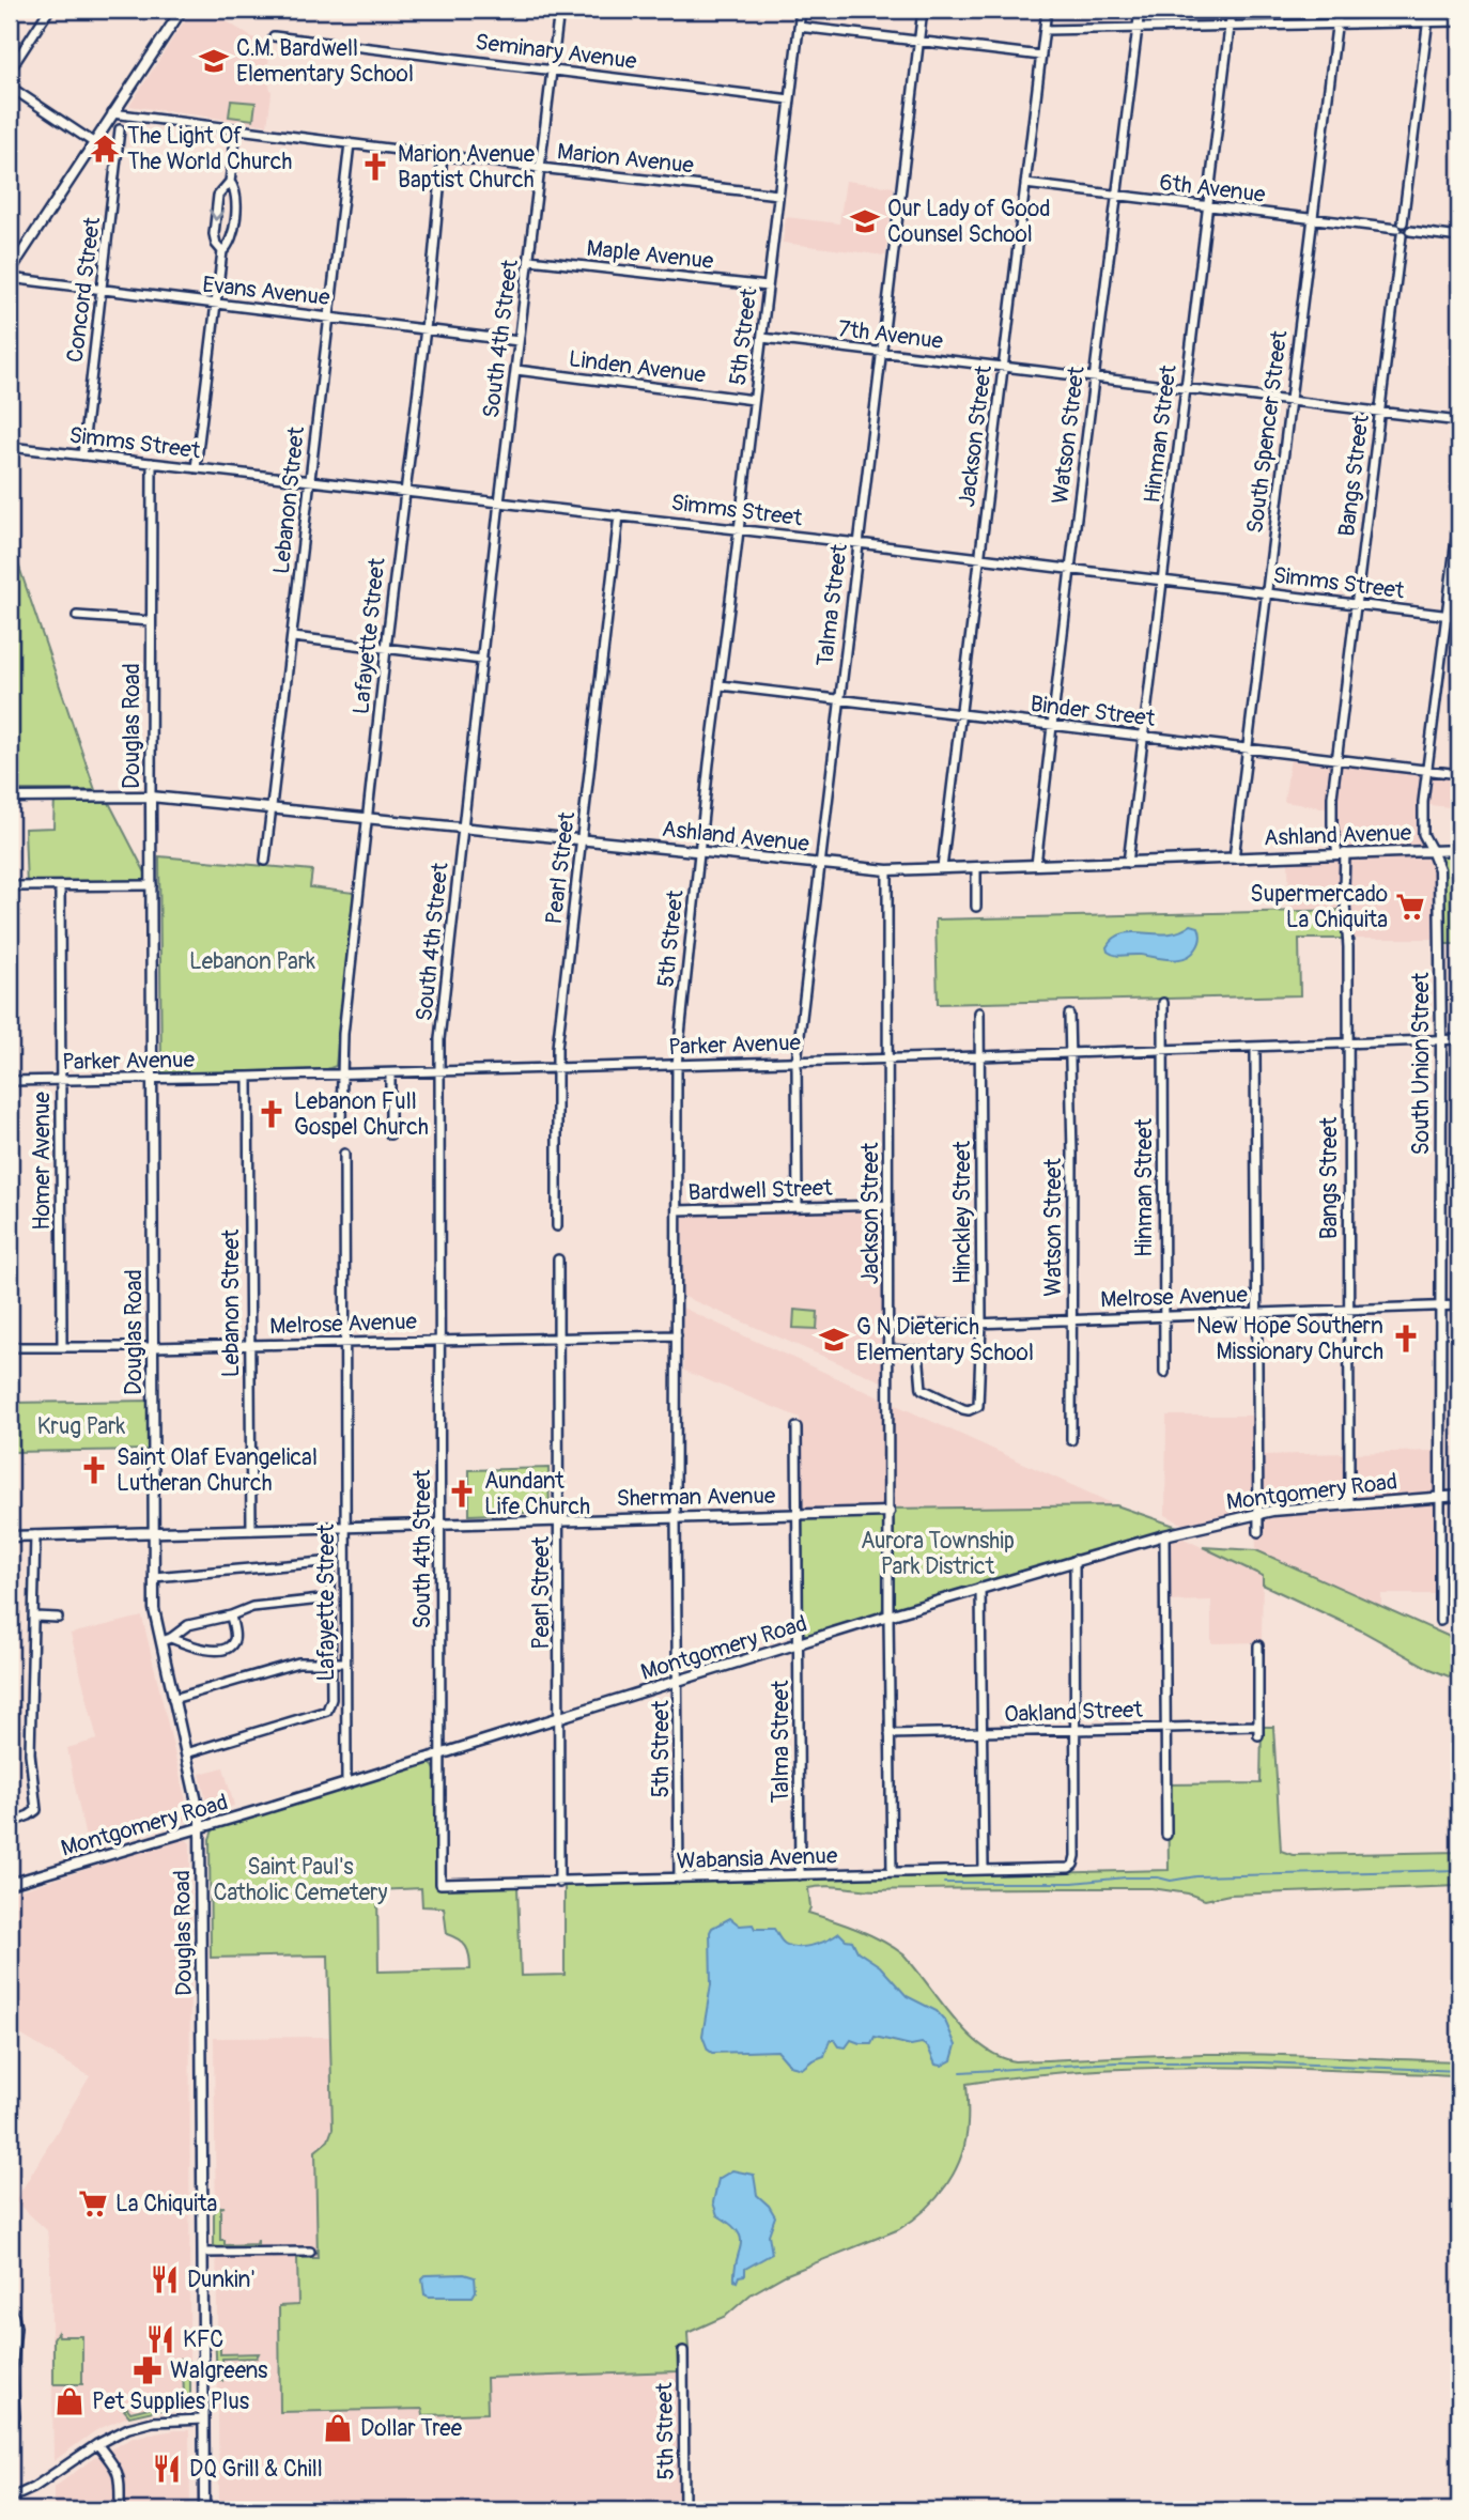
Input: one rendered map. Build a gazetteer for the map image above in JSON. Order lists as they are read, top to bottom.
{
  "streets": {
    "street": [
      "Seminary Avenue",
      "Marion Avenue",
      "6th Avenue",
      "Maple Avenue",
      "Concord Street",
      "Evans Avenue",
      "7th Avenue",
      "5th Street",
      "South 4th Street",
      "Linden Avenue",
      "South Spencer Street",
      "Hinman Street",
      "Watson Street",
      "Jackson Street",
      "Simms Street",
      "Bangs Street",
      "Lebanon Street",
      "Talma Street",
      "Lafayette Street",
      "Binder Street",
      "Douglas Road",
      "Ashland Avenue",
      "Pearl Street",
      "Parker Avenue",
      "South Union Street",
      "Homer Avenue",
      "Bardwell Street",
      "Hinckley Street",
      "Melrose Avenue",
      "Montgomery Road",
      "Sherman Avenue",
      "Oakland Street",
      "Wabansia Avenue"
    ]
  },
  "crossings": [
    ["Seminary Avenue", "5th Street"],
    ["Seminary Avenue", "South 4th Street"],
    ["Marion Avenue", "5th Street"],
    ["Marion Avenue", "South 4th Street"],
    ["Marion Avenue", "Lebanon Street"],
    ["Marion Avenue", "Lafayette Street"],
    ["6th Avenue", "South Spencer Street"],
    ["6th Avenue", "Hinman Street"],
    ["6th Avenue", "Watson Street"],
    ["6th Avenue", "Jackson Street"],
    ["6th Avenue", "Bangs Street"],
    ["Maple Avenue", "5th Street"],
    ["Maple Avenue", "South 4th Street"],
    ["Concord Street", "Evans Avenue"],
    ["Concord Street", "Simms Street"],
    ["Evans Avenue", "South 4th Street"],
    ["Evans Avenue", "Lebanon Street"],
    ["Evans Avenue", "Lafayette Street"],
    ["7th Avenue", "5th Street"],
    ["7th Avenue", "South Spencer Street"],
    ["7th Avenue", "Hinman Street"],
    ["7th Avenue", "Watson Street"],
    ["7th Avenue", "Jackson Street"],
    ["7th Avenue", "Bangs Street"],
    ["7th Avenue", "Talma Street"],
    ["5th Street", "Linden Avenue"],
    ["5th Street", "Simms Street"],
    ["5th Street", "Binder Street"],
    ["5th Street", "Ashland Avenue"],
    ["5th Street", "Parker Avenue"],
    ["5th Street", "Bardwell Street"],
    ["5th Street", "Melrose Avenue"],
    ["5th Street", "Montgomery Road"],
    ["5th Street", "Sherman Avenue"],
    ["5th Street", "Wabansia Avenue"],
    ["South 4th Street", "Linden Avenue"],
    ["South 4th Street", "Simms Street"],
    ["South 4th Street", "Ashland Avenue"],
    ["South 4th Street", "Parker Avenue"],
    ["South 4th Street", "Melrose Avenue"],
    ["South 4th Street", "Montgomery Road"],
    ["South 4th Street", "Sherman Avenue"],
    ["South 4th Street", "Wabansia Avenue"],
    ["South Spencer Street", "Simms Street"],
    ["South Spencer Street", "Binder Street"],
    ["South Spencer Street", "Ashland Avenue"],
    ["Hinman Street", "Simms Street"],
    ["Hinman Street", "Binder Street"],
    ["Hinman Street", "Ashland Avenue"],
    ["Hinman Street", "Parker Avenue"],
    ["Hinman Street", "Melrose Avenue"],
    ["Watson Street", "Simms Street"],
    ["Watson Street", "Binder Street"],
    ["Watson Street", "Ashland Avenue"],
    ["Watson Street", "Parker Avenue"],
    ["Watson Street", "Melrose Avenue"],
    ["Jackson Street", "Simms Street"],
    ["Jackson Street", "Binder Street"],
    ["Jackson Street", "Ashland Avenue"],
    ["Jackson Street", "Parker Avenue"],
    ["Jackson Street", "Bardwell Street"],
    ["Jackson Street", "Hinckley Street"],
    ["Jackson Street", "Melrose Avenue"],
    ["Jackson Street", "Montgomery Road"],
    ["Jackson Street", "Sherman Avenue"],
    ["Jackson Street", "Oakland Street"],
    ["Jackson Street", "Wabansia Avenue"],
    ["Simms Street", "Bangs Street"],
    ["Simms Street", "Lebanon Street"],
    ["Simms Street", "Talma Street"],
    ["Simms Street", "Lafayette Street"],
    ["Simms Street", "Douglas Road"],
    ["Simms Street", "Pearl Street"],
    ["Simms Street", "South Union Street"],
    ["Bangs Street", "Binder Street"],
    ["Bangs Street", "Ashland Avenue"],
    ["Bangs Street", "Parker Avenue"],
    ["Bangs Street", "Melrose Avenue"],
    ["Bangs Street", "Montgomery Road"],
    ["Lebanon Street", "Ashland Avenue"],
    ["Lebanon Street", "Parker Avenue"],
    ["Lebanon Street", "Melrose Avenue"],
    ["Lebanon Street", "Sherman Avenue"],
    ["Talma Street", "Binder Street"],
    ["Talma Street", "Ashland Avenue"],
    ["Talma Street", "Parker Avenue"],
    ["Talma Street", "Bardwell Street"],
    ["Talma Street", "Montgomery Road"],
    ["Talma Street", "Sherman Avenue"],
    ["Talma Street", "Wabansia Avenue"],
    ["Lafayette Street", "Ashland Avenue"],
    ["Lafayette Street", "Parker Avenue"],
    ["Lafayette Street", "Melrose Avenue"],
    ["Lafayette Street", "Montgomery Road"],
    ["Lafayette Street", "Sherman Avenue"],
    ["Binder Street", "South Union Street"],
    ["Douglas Road", "Ashland Avenue"],
    ["Douglas Road", "Parker Avenue"],
    ["Douglas Road", "Melrose Avenue"],
    ["Douglas Road", "Montgomery Road"],
    ["Douglas Road", "Sherman Avenue"],
    ["Ashland Avenue", "Pearl Street"],
    ["Ashland Avenue", "South Union Street"],
    ["Pearl Street", "Parker Avenue"],
    ["Pearl Street", "Melrose Avenue"],
    ["Pearl Street", "Montgomery Road"],
    ["Pearl Street", "Sherman Avenue"],
    ["Pearl Street", "Wabansia Avenue"],
    ["Parker Avenue", "South Union Street"],
    ["Parker Avenue", "Homer Avenue"],
    ["Parker Avenue", "Hinckley Street"],
    ["South Union Street", "Melrose Avenue"],
    ["South Union Street", "Montgomery Road"],
    ["Homer Avenue", "Melrose Avenue"],
    ["Hinckley Street", "Melrose Avenue"],
    ["Oakland Street", "Wabansia Avenue"]
  ],
  "parks": [
    "Lebanon Park",
    "Krug Park",
    "Aurora Township Park District",
    "Saint Paul's Catholic Cemetery"
  ],
  "places": {
    "school or university": ["C.M. Bardwell Elementary School", "Our Lady of Good Counsel School", "G N Dieterich Elementary School"],
    "temple": ["The Light Of The World Church"],
    "church": [
      "Marion Avenue Baptist Church",
      "Lebanon Full Gospel Church",
      "New Hope Southern Missionary Church",
      "Saint Olaf Evangelical Lutheran Church",
      "Aundant Life Church"
    ],
    "supermarket": ["Supermercado La Chiquita", "La Chiquita"],
    "restaurant": ["Dunkin'", "KFC", "DQ Grill & Chill"],
    "pharmacy": ["Walgreens"],
    "shop": ["Pet Supplies Plus", "Dollar Tree"]
  }
}
